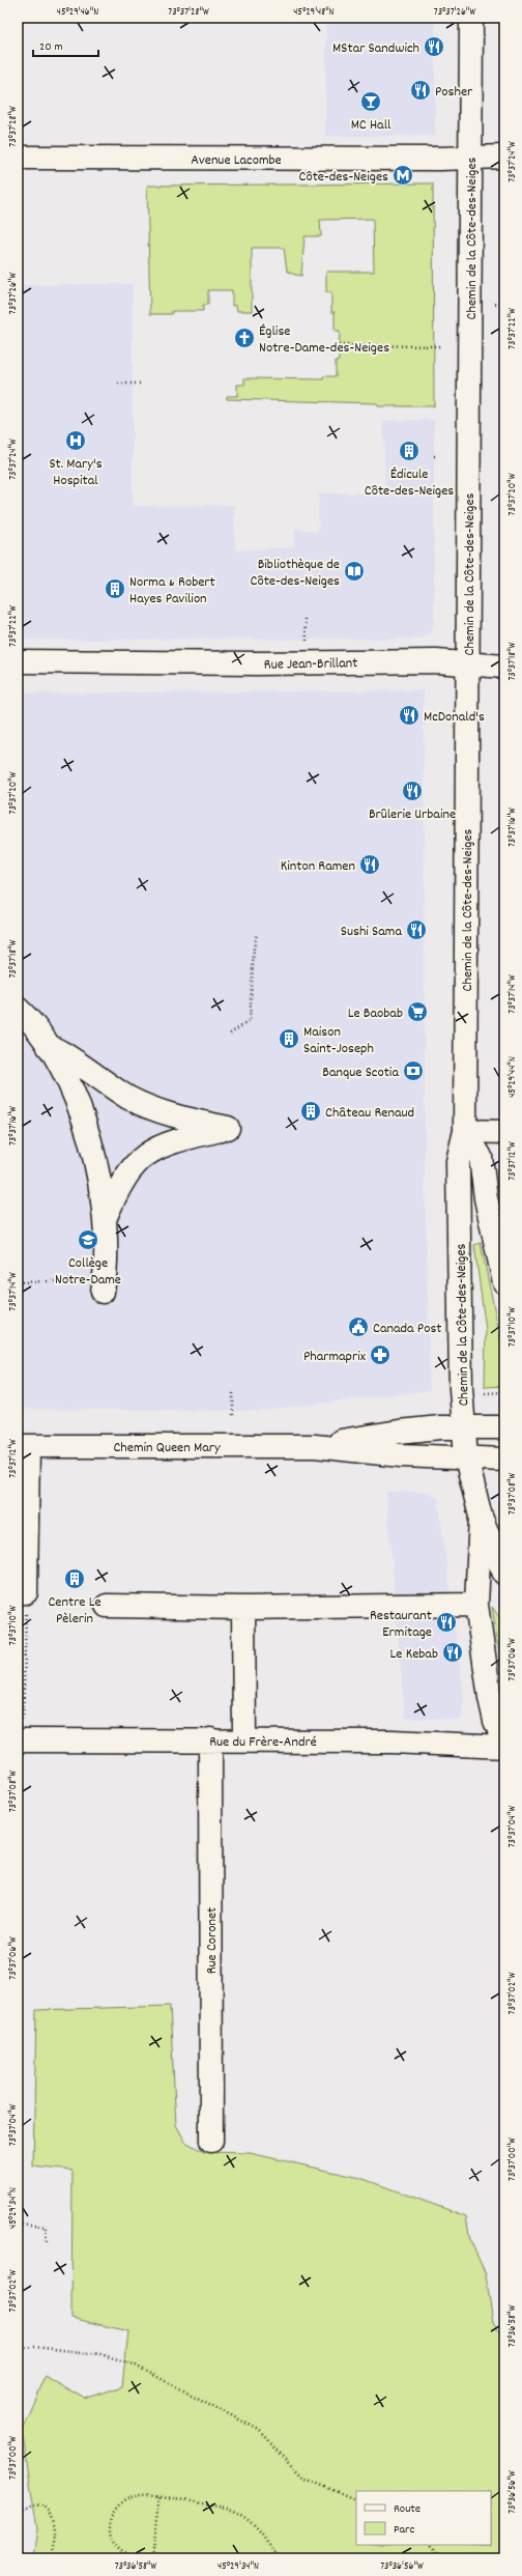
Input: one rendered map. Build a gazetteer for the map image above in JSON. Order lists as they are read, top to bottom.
{
  "streets": {
    "street": [
      "Avenue Lacombe",
      "Chemin de la Côte-des-Neiges",
      "Rue Jean-Brillant",
      "Chemin Queen Mary",
      "Rue du Frère-André",
      "Rue Coronet"
    ]
  },
  "crossings": [
    ["Avenue Lacombe", "Chemin de la Côte-des-Neiges"],
    ["Chemin de la Côte-des-Neiges", "Rue Jean-Brillant"],
    ["Chemin de la Côte-des-Neiges", "Chemin Queen Mary"],
    ["Rue du Frère-André", "Rue Coronet"]
  ],
  "places": {
    "restaurant": [
      "MStar Sandwich",
      "Posher",
      "McDonald's",
      "Brûlerie Urbaine",
      "Kinton Ramen",
      "Sushi Sama",
      "Restaurant Ermitage",
      "Le Kebab"
    ],
    "bar": ["MC Hall"],
    "metro station": ["Côte-des-Neiges"],
    "church": ["Église Notre-Dame-des-Neiges"],
    "hospital": ["St. Mary's Hospital"],
    "building": [
      "Édicule Côte-des-Neiges",
      "Norma & Robert Hayes Pavilion",
      "Maison Saint-Joseph",
      "Château Renaud",
      "Centre Le Pèlerin"
    ],
    "library": ["Bibliothèque de Côte-des-Neiges"],
    "supermarket": ["Le Baobab"],
    "bank": ["Banque Scotia"],
    "school or university": ["Collège Notre-Dame"],
    "public building": ["Canada Post"],
    "pharmacy": ["Pharmaprix"]
  },
  "legend": ["Route", "Parc"],
  "scale_bar": "20 m",
  "coordinates": [
    "45°29'46\"N",
    "73°37'28\"W",
    "45°29'48\"N",
    "73°37'26\"W",
    "73°37'24\"W",
    "73°37'22\"W",
    "73°37'20\"W",
    "73°37'18\"W",
    "73°37'16\"W",
    "73°37'14\"W",
    "45°29'44\"N",
    "73°37'12\"W",
    "73°37'10\"W",
    "73°37'08\"W",
    "73°37'06\"W",
    "73°37'04\"W",
    "73°37'02\"W",
    "73°37'00\"W",
    "45°29'34\"N",
    "73°36'58\"W",
    "73°36'56\"W"
  ]
}
